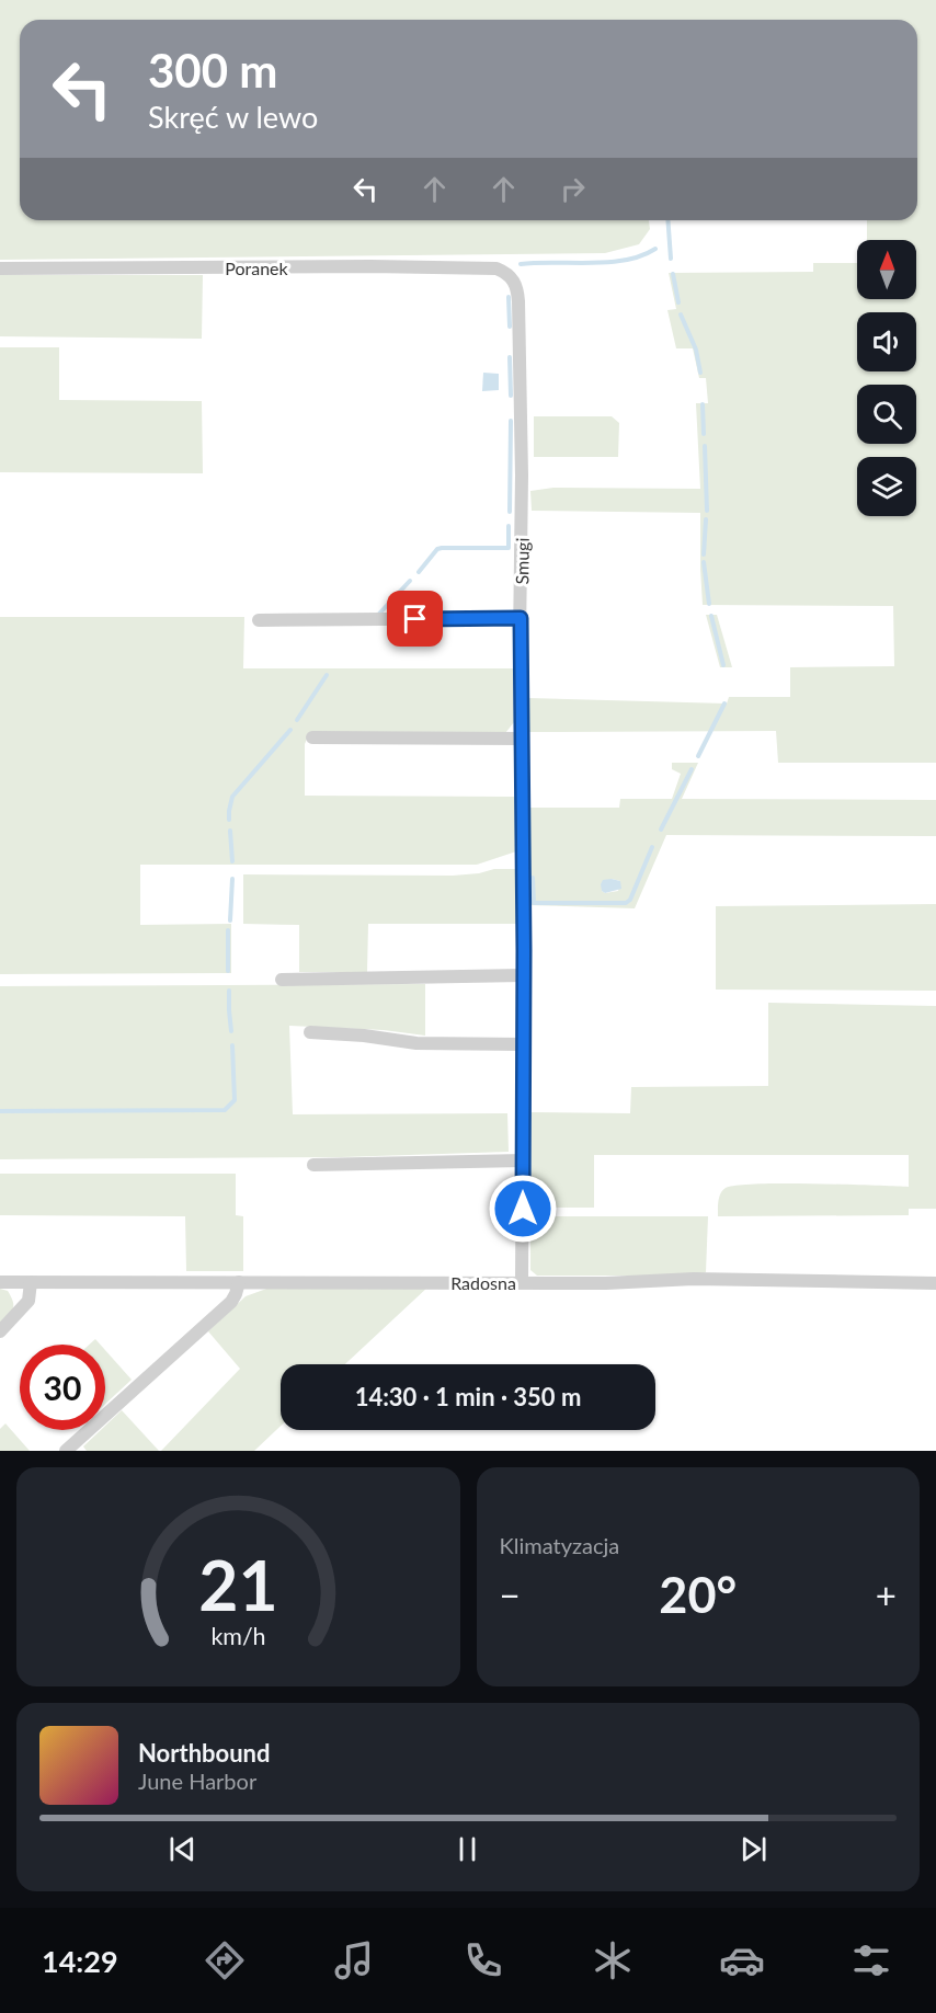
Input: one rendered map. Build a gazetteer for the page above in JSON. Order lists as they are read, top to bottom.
{
  "streets": {
    "street": ["Poranek", "Smugi", "Radosna"]
  },
  "crossings": [
    ["Poranek", "Smugi"],
    ["Smugi", "Radosna"]
  ],
  "north": "top",
  "page": {
    "turn": ["300 m", "Skręć w lewo"],
    "limit": "30",
    "trip": "14:30 · 1 min · 350 m",
    "tile": "Klimatyzacja",
    "heat": ["−", "20°", "+"],
    "song": ["Northbound", "June Harbor"],
    "tabs": "14:29",
    "gauge": ["21", "km/h"]
  }
}
